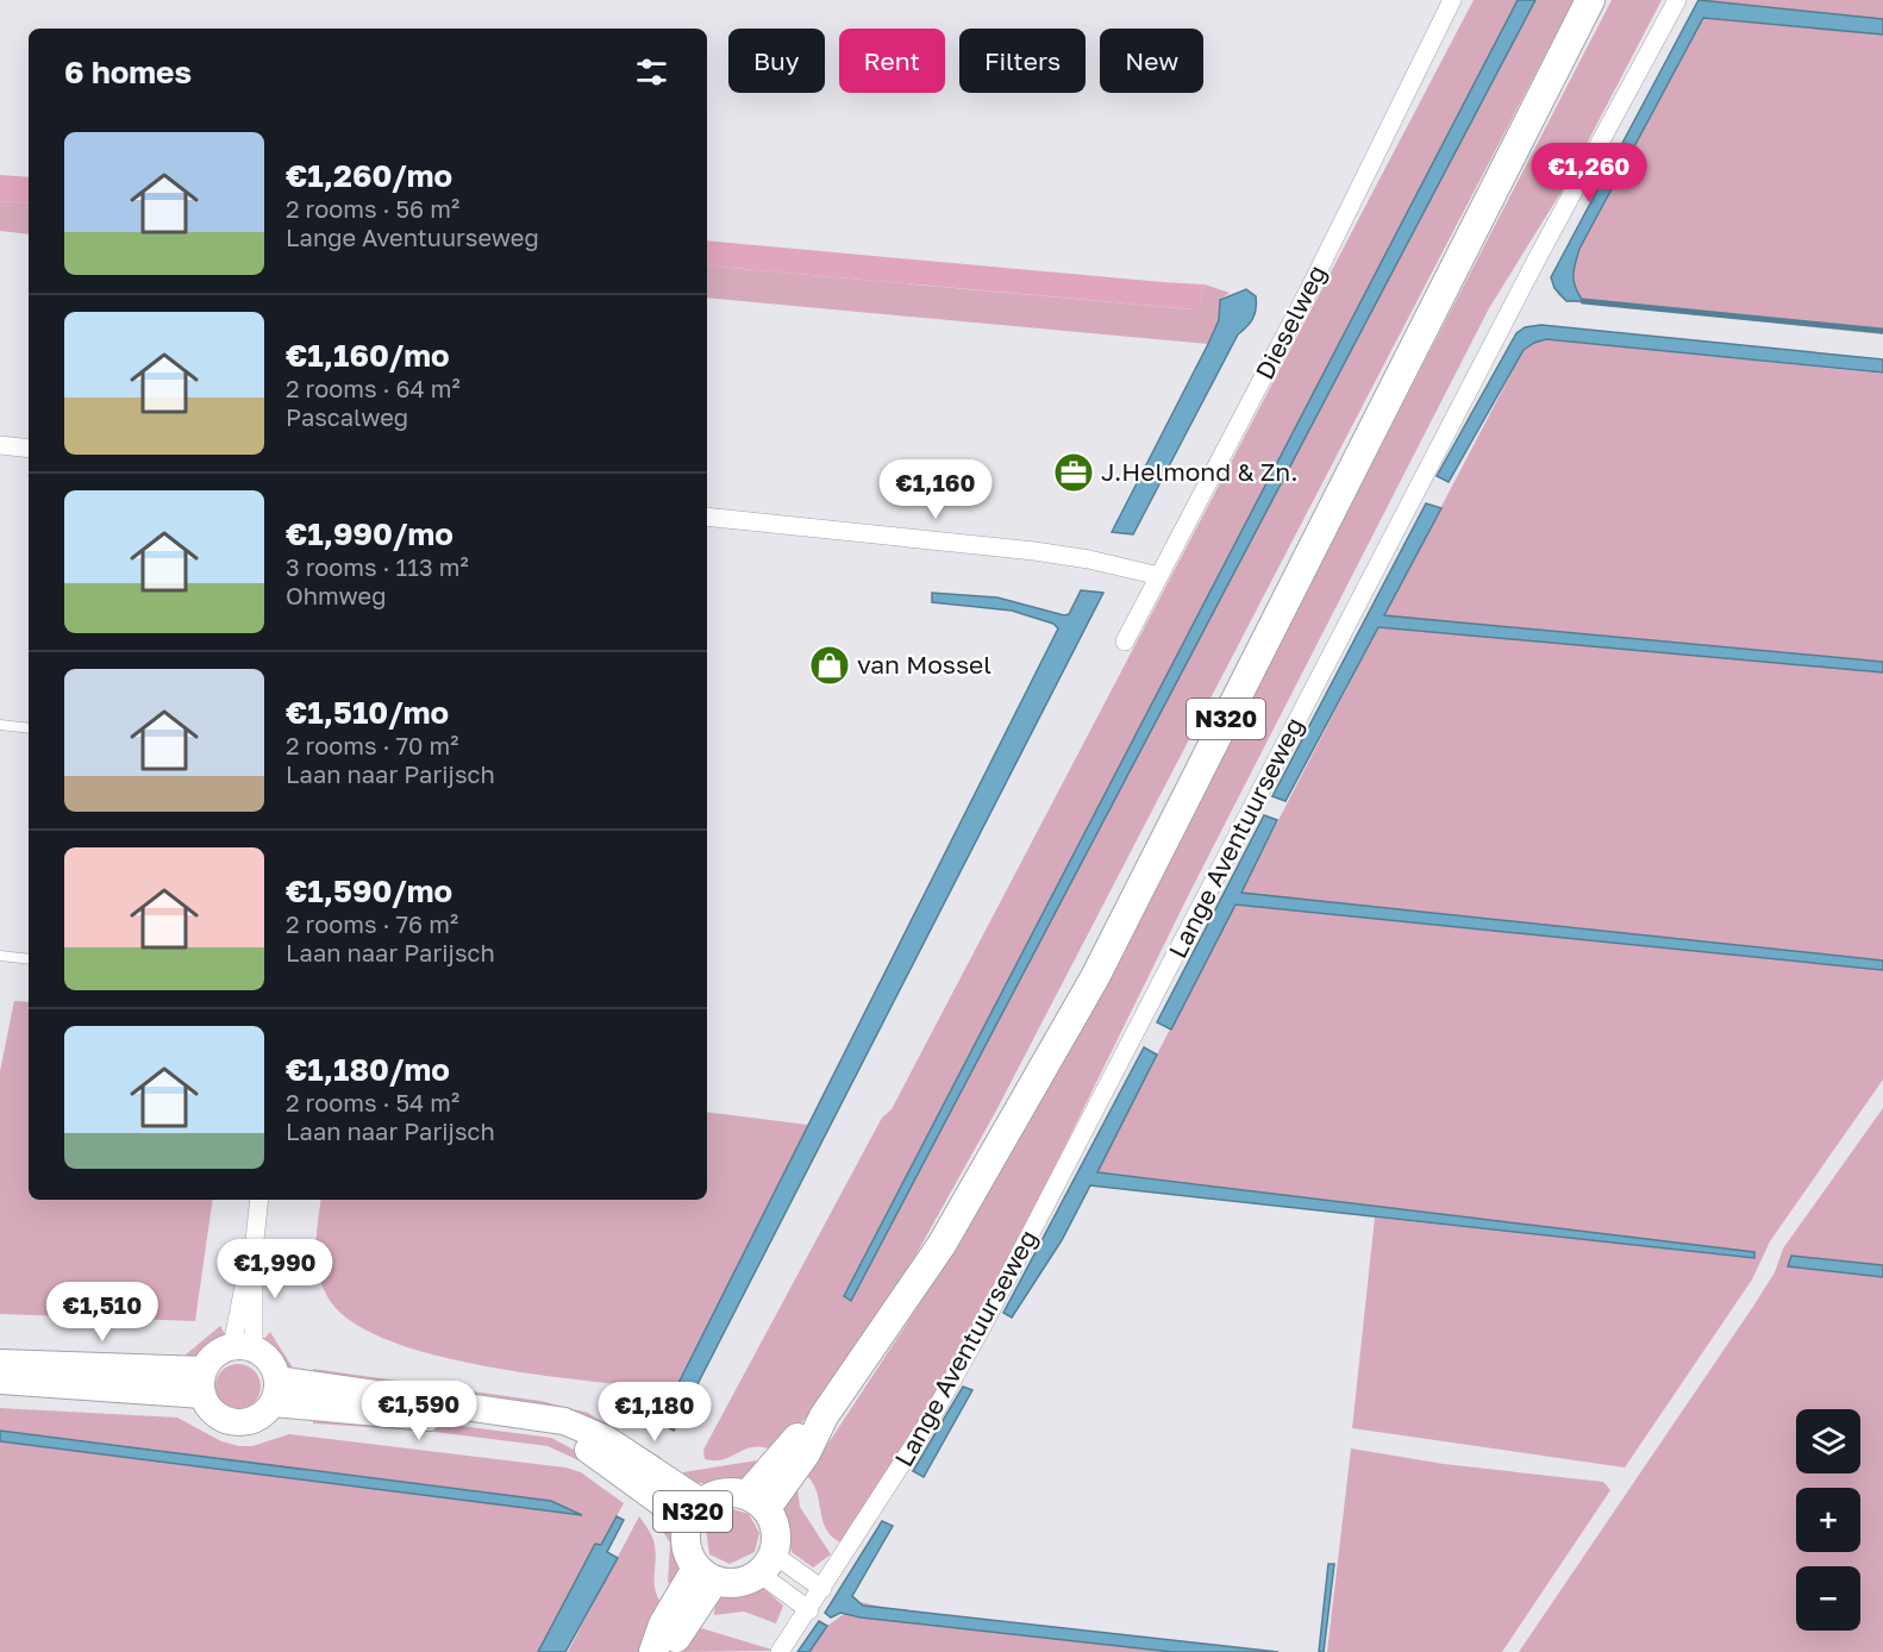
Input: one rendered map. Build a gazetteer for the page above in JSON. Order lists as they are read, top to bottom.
{
  "streets": {
    "main road": ["N320"],
    "street": ["Dieselweg", "Lange Aventuurseweg"]
  },
  "places": {
    "office": ["J.Helmond & Zn."],
    "shop": ["van Mossel"]
  },
  "page": {
    "chip": [
      "Buy",
      "Rent",
      "Filters",
      "New"
    ],
    "heading": "6 homes",
    "list": [
      {
        "name": "€1,260/mo",
        "note": "2 rooms · 56 m² · Lange Aventuurseweg"
      },
      {
        "name": "€1,160/mo",
        "note": "2 rooms · 64 m² · Pascalweg"
      },
      {
        "name": "€1,990/mo",
        "note": "3 rooms · 113 m² · Ohmweg"
      },
      {
        "name": "€1,510/mo",
        "note": "2 rooms · 70 m² · Laan naar Parijsch"
      },
      {
        "name": "€1,590/mo",
        "note": "2 rooms · 76 m² · Laan naar Parijsch"
      },
      {
        "name": "€1,180/mo",
        "note": "2 rooms · 54 m² · Laan naar Parijsch"
      }
    ],
    "price": [
      "€1,260",
      "€1,160",
      "€1,990",
      "€1,510",
      "€1,590",
      "€1,180"
    ],
    "map_buttons": ["+", "−"]
  }
}
